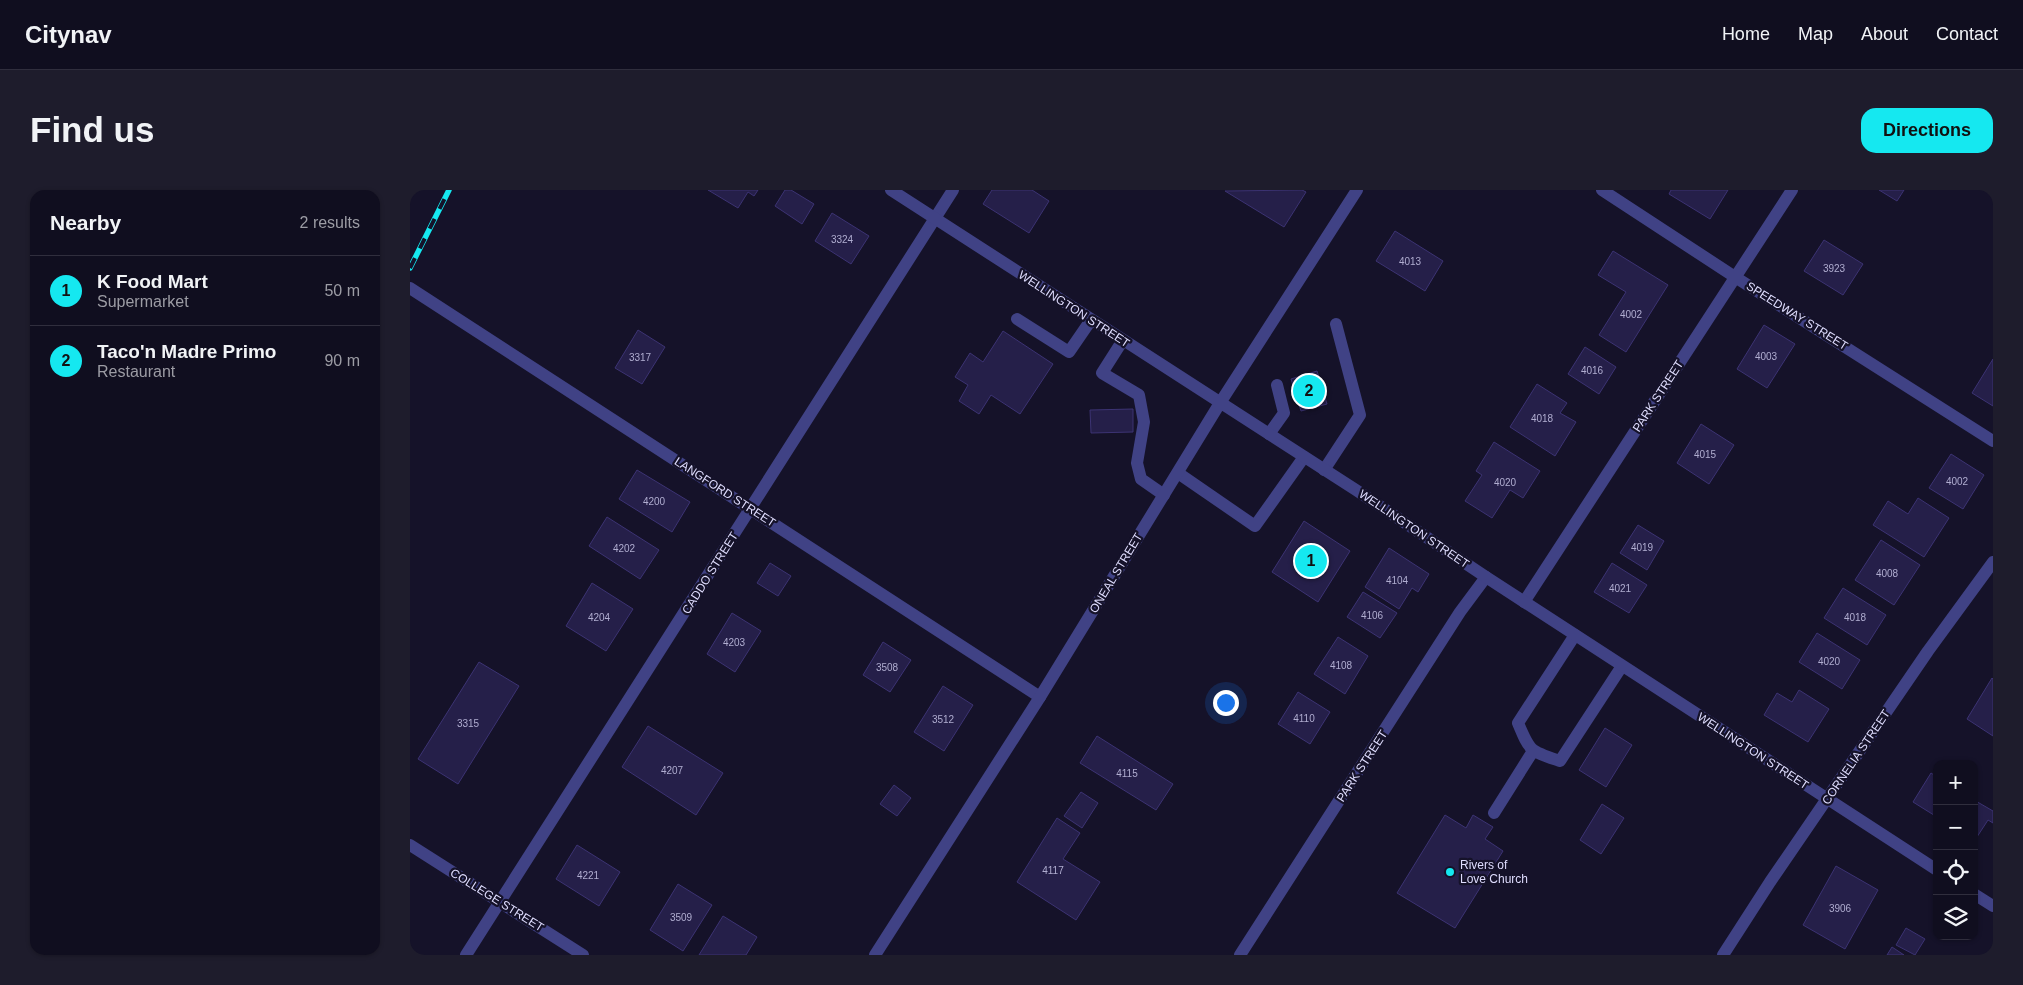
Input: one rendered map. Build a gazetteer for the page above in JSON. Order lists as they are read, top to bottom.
{
  "streets": {
    "street": [
      "WELLINGTON STREET",
      "SPEEDWAY STREET",
      "PARK STREET",
      "LANGFORD STREET",
      "CADDO STREET",
      "ONEAL STREET",
      "CORNELIA STREET",
      "COLLEGE STREET"
    ]
  },
  "crossings": [
    ["WELLINGTON STREET", "PARK STREET"],
    ["WELLINGTON STREET", "CADDO STREET"],
    ["WELLINGTON STREET", "ONEAL STREET"],
    ["WELLINGTON STREET", "CORNELIA STREET"],
    ["SPEEDWAY STREET", "PARK STREET"],
    ["LANGFORD STREET", "CADDO STREET"],
    ["LANGFORD STREET", "ONEAL STREET"],
    ["CADDO STREET", "COLLEGE STREET"]
  ],
  "places": ["Rivers of Love Church"],
  "house_numbers": [
    "3324",
    "4013",
    "3923",
    "4002",
    "4003",
    "3317",
    "4016",
    "4018",
    "4015",
    "4002",
    "4020",
    "4200",
    "4019",
    "4202",
    "4008",
    "4104",
    "4021",
    "4106",
    "4204",
    "4018",
    "4203",
    "4020",
    "4108",
    "3508",
    "4110",
    "3512",
    "3315",
    "4207",
    "4115",
    "4117",
    "4221",
    "3906",
    "3509"
  ],
  "page": {
    "header": "Citynav",
    "nav": [
      "Home",
      "Map",
      "About",
      "Contact"
    ],
    "buttons": "Directions",
    "title": "Find us",
    "heading": ["Nearby", "2 results"],
    "list": [
      {
        "mark": "1",
        "name": "K Food Mart",
        "note": "Supermarket",
        "value": "50 m"
      },
      {
        "mark": "2",
        "name": "Taco'n Madre Primo",
        "note": "Restaurant",
        "value": "90 m"
      }
    ],
    "pins": ["2", "1"],
    "map_buttons": ["+", "−"]
  }
}
